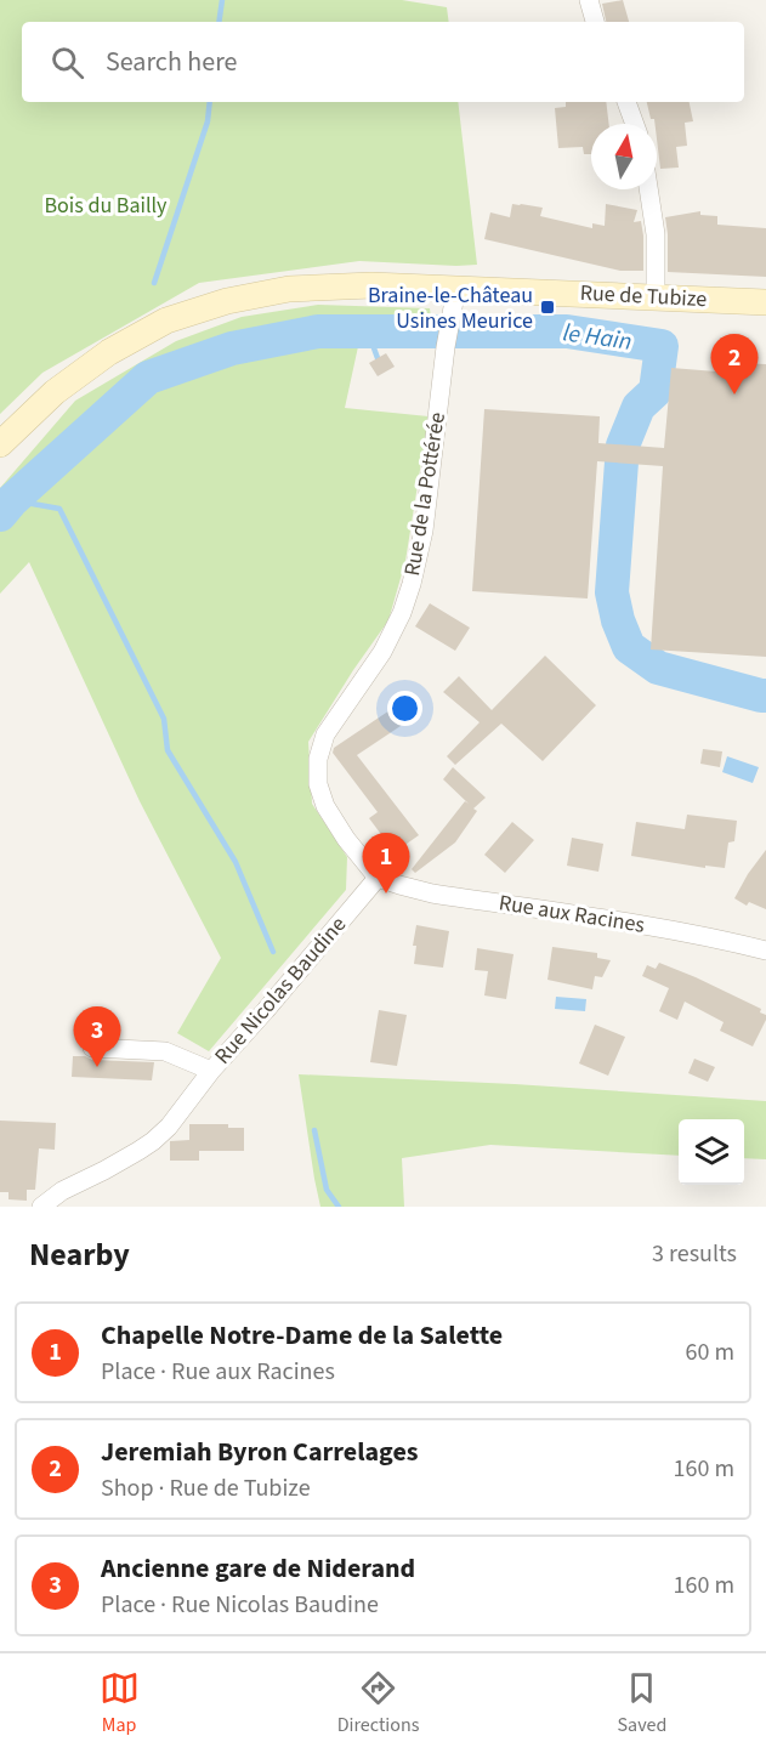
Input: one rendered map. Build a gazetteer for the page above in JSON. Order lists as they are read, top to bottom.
{
  "streets": {
    "main road": ["Rue de Tubize"],
    "street": ["Rue de la Pottérée", "Rue aux Racines", "Rue Nicolas Baudine"]
  },
  "crossings": [
    ["Rue de Tubize", "Rue de la Pottérée"],
    ["Rue de la Pottérée", "Rue aux Racines"],
    ["Rue de la Pottérée", "Rue Nicolas Baudine"],
    ["Rue aux Racines", "Rue Nicolas Baudine"]
  ],
  "water": ["le Hain"],
  "parks": ["Bois du Bailly"],
  "places": {
    "transit": ["Braine-le-Château Usines Meurice"]
  },
  "north": "top",
  "page": {
    "search": "Search here",
    "pins": ["2", "1", "3"],
    "heading": ["Nearby", "3 results"],
    "list": [
      {
        "mark": "1",
        "name": "Chapelle Notre-Dame de la Salette",
        "note": "Place · Rue aux Racines",
        "value": "60 m"
      },
      {
        "mark": "2",
        "name": "Jeremiah Byron Carrelages",
        "note": "Shop · Rue de Tubize",
        "value": "160 m"
      },
      {
        "mark": "3",
        "name": "Ancienne gare de Niderand",
        "note": "Place · Rue Nicolas Baudine",
        "value": "160 m"
      }
    ],
    "nav": ["Map", "Directions", "Saved"]
  }
}
